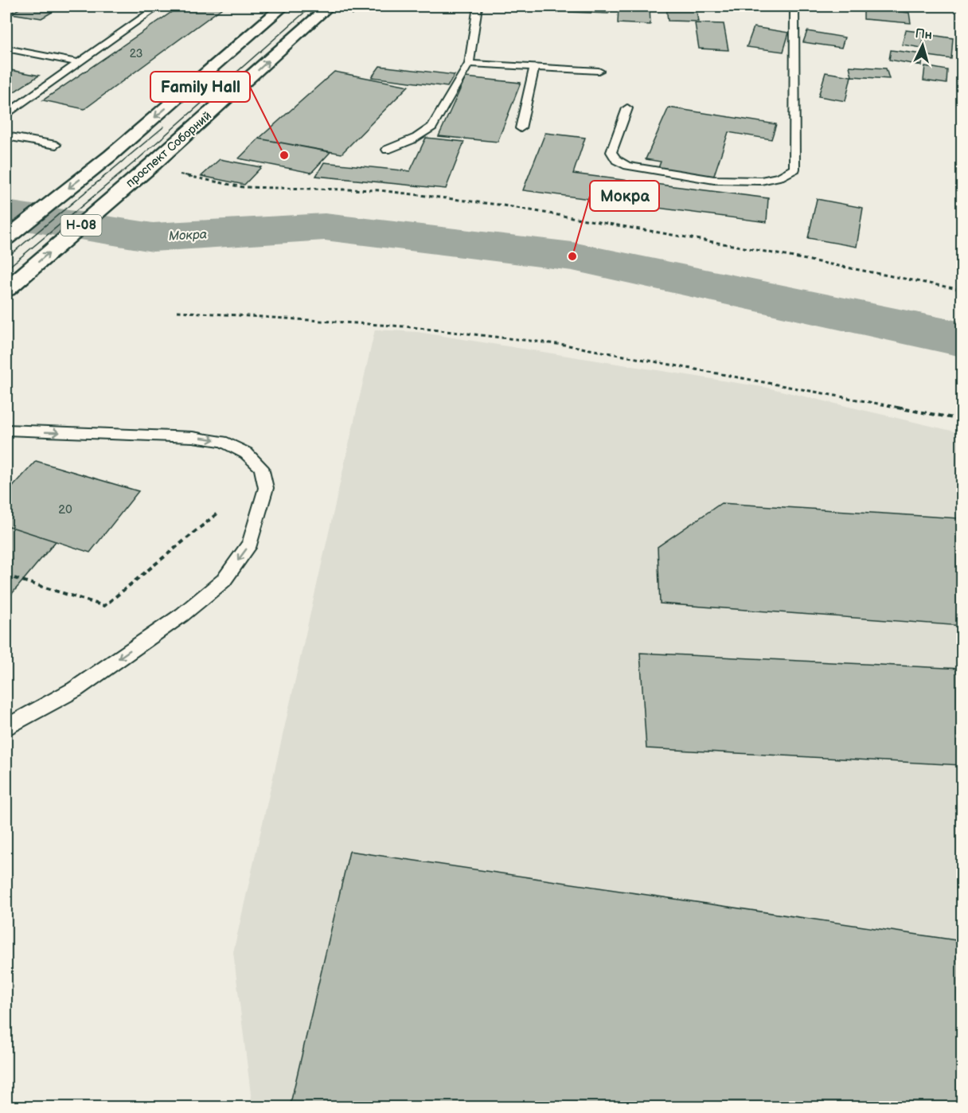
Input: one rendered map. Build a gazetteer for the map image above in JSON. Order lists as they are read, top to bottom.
{
  "streets": {
    "main road": ["проспект Соборний", "Н-08"]
  },
  "water": ["Мокра"],
  "places": ["Family Hall", "Мокра"],
  "house_numbers": ["23", "20"],
  "north": "top"
}
